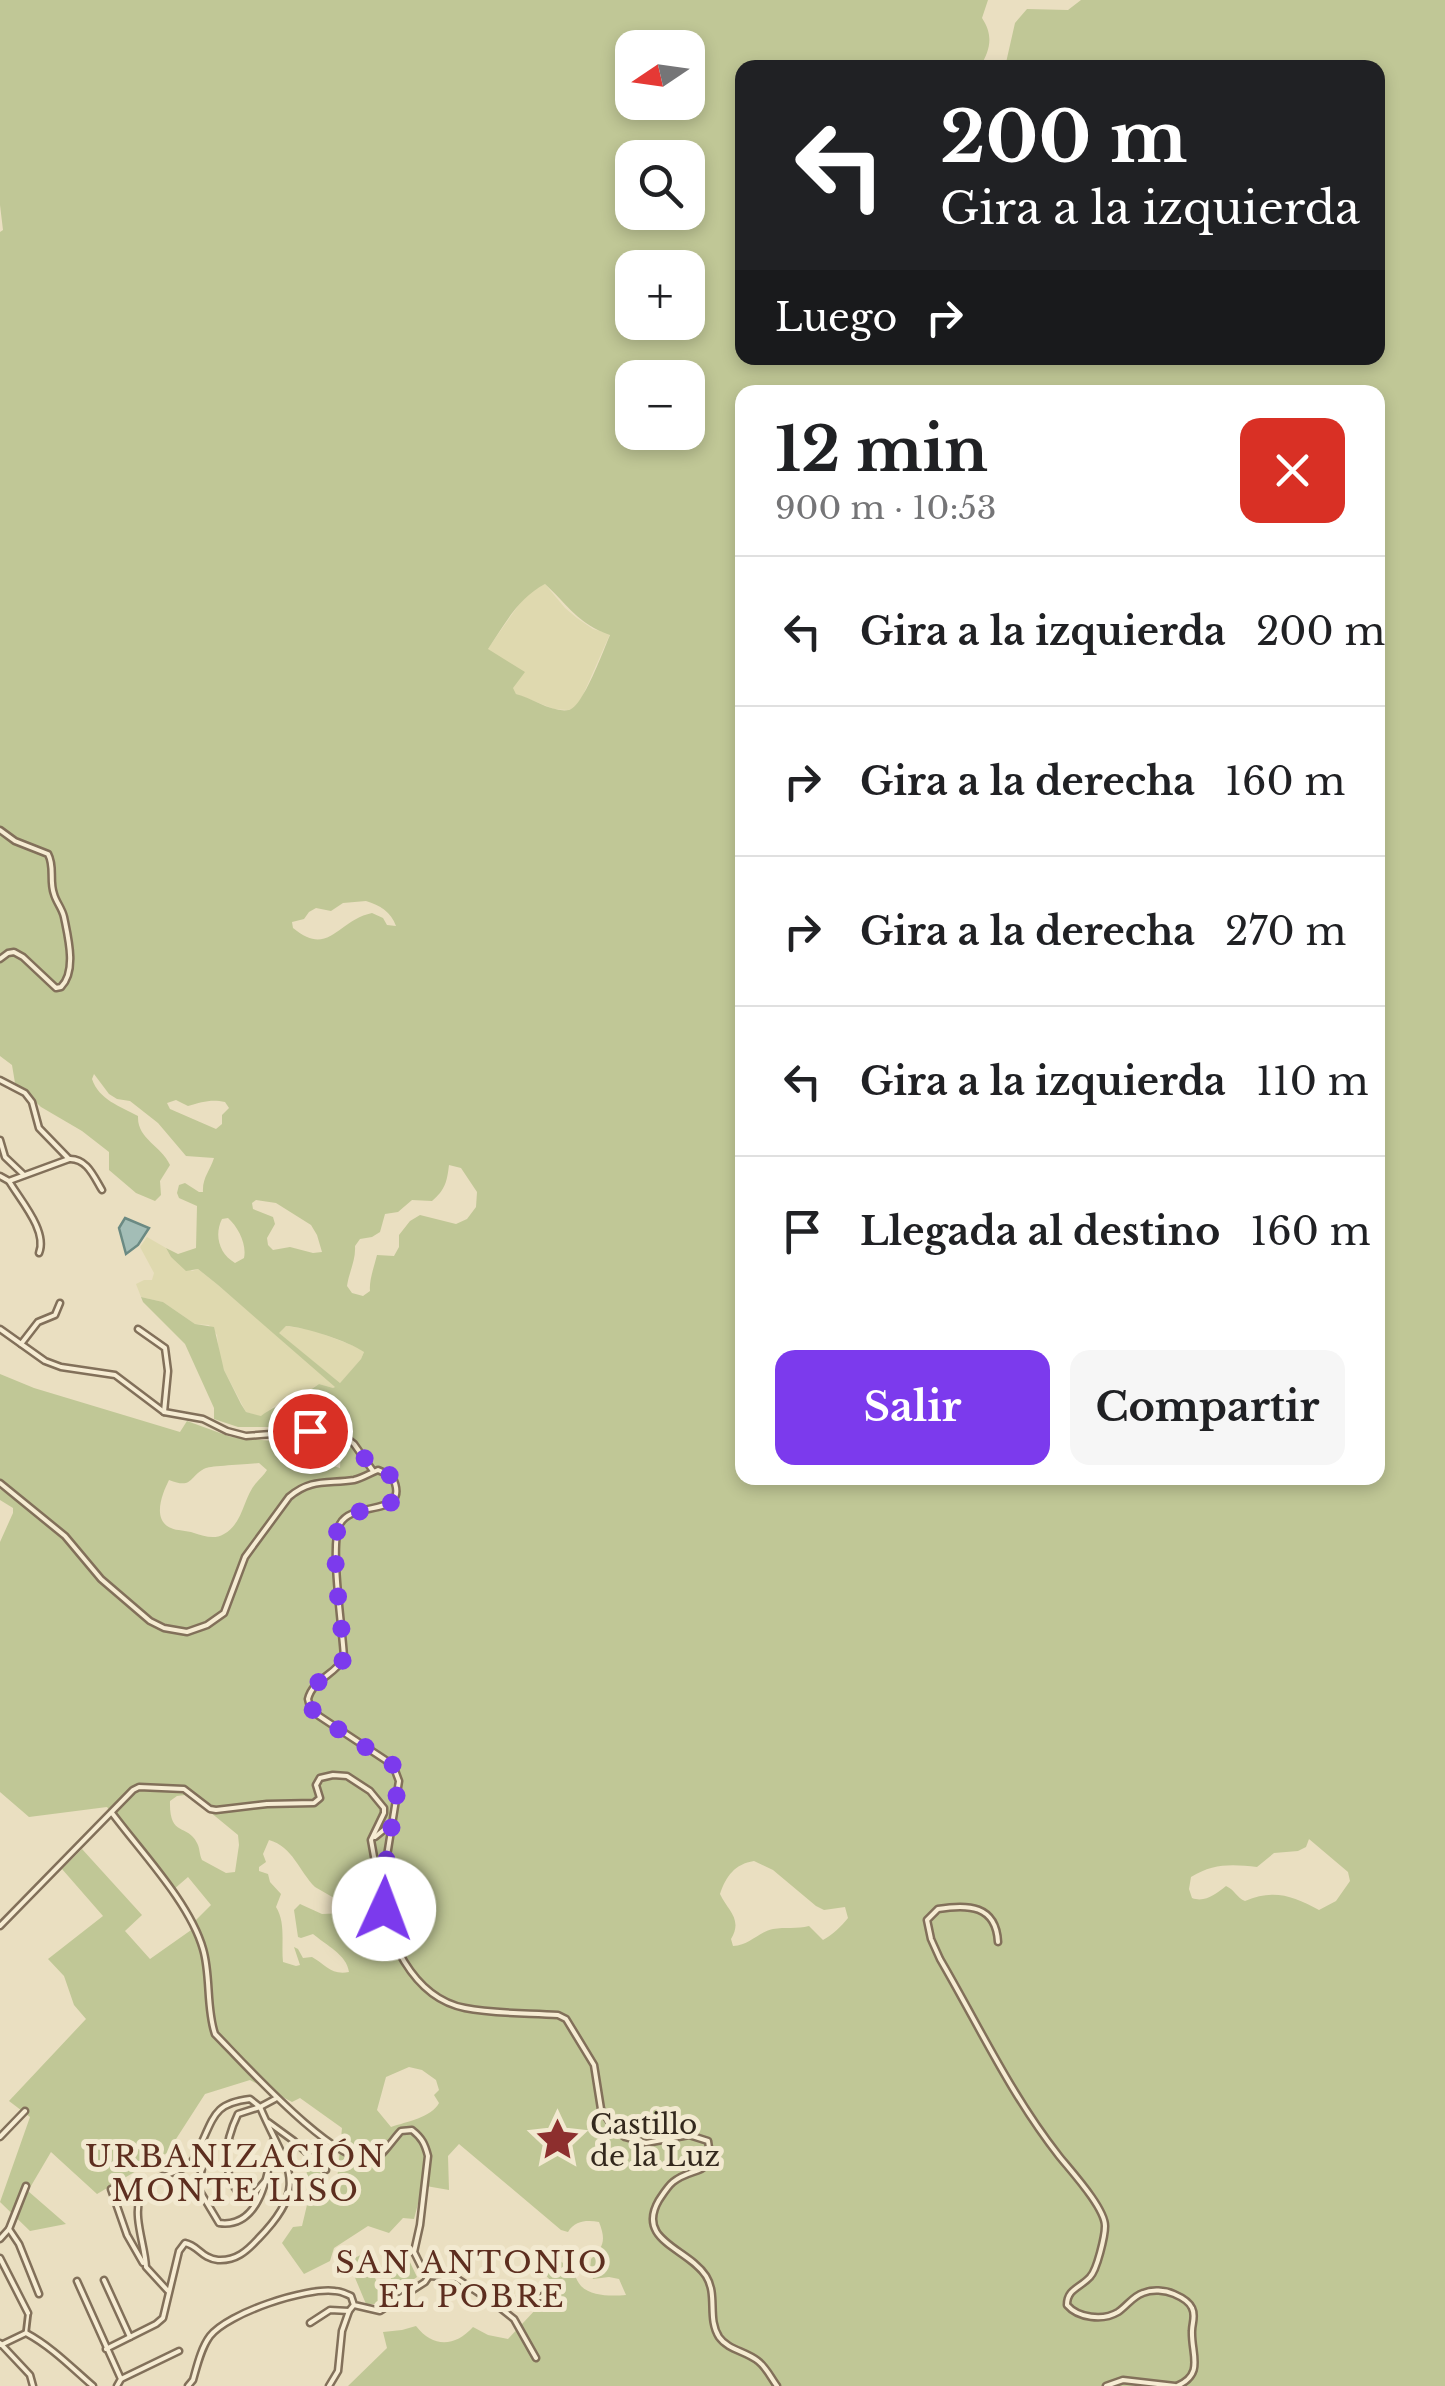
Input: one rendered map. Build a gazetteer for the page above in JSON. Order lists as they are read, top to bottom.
{
  "districts": ["URBANIZACIÓN MONTE LISO", "SAN ANTONIO EL POBRE"],
  "places": {
    "place": ["Castillo de la Luz"]
  },
  "north": "left",
  "page": {
    "map_buttons": ["+", "−"],
    "turn": ["200 m", "Gira a la izquierda"],
    "then": "Luego",
    "heading": ["12 min", "900 m · 10:53"],
    "list": [
      {
        "name": "Gira a la izquierda",
        "value": "200 m"
      },
      {
        "name": "Gira a la derecha",
        "value": "160 m"
      },
      {
        "name": "Gira a la derecha",
        "value": "270 m"
      },
      {
        "name": "Gira a la izquierda",
        "value": "110 m"
      },
      {
        "name": "Llegada al destino",
        "value": "160 m"
      }
    ],
    "buttons": ["Salir", "Compartir"]
  }
}
